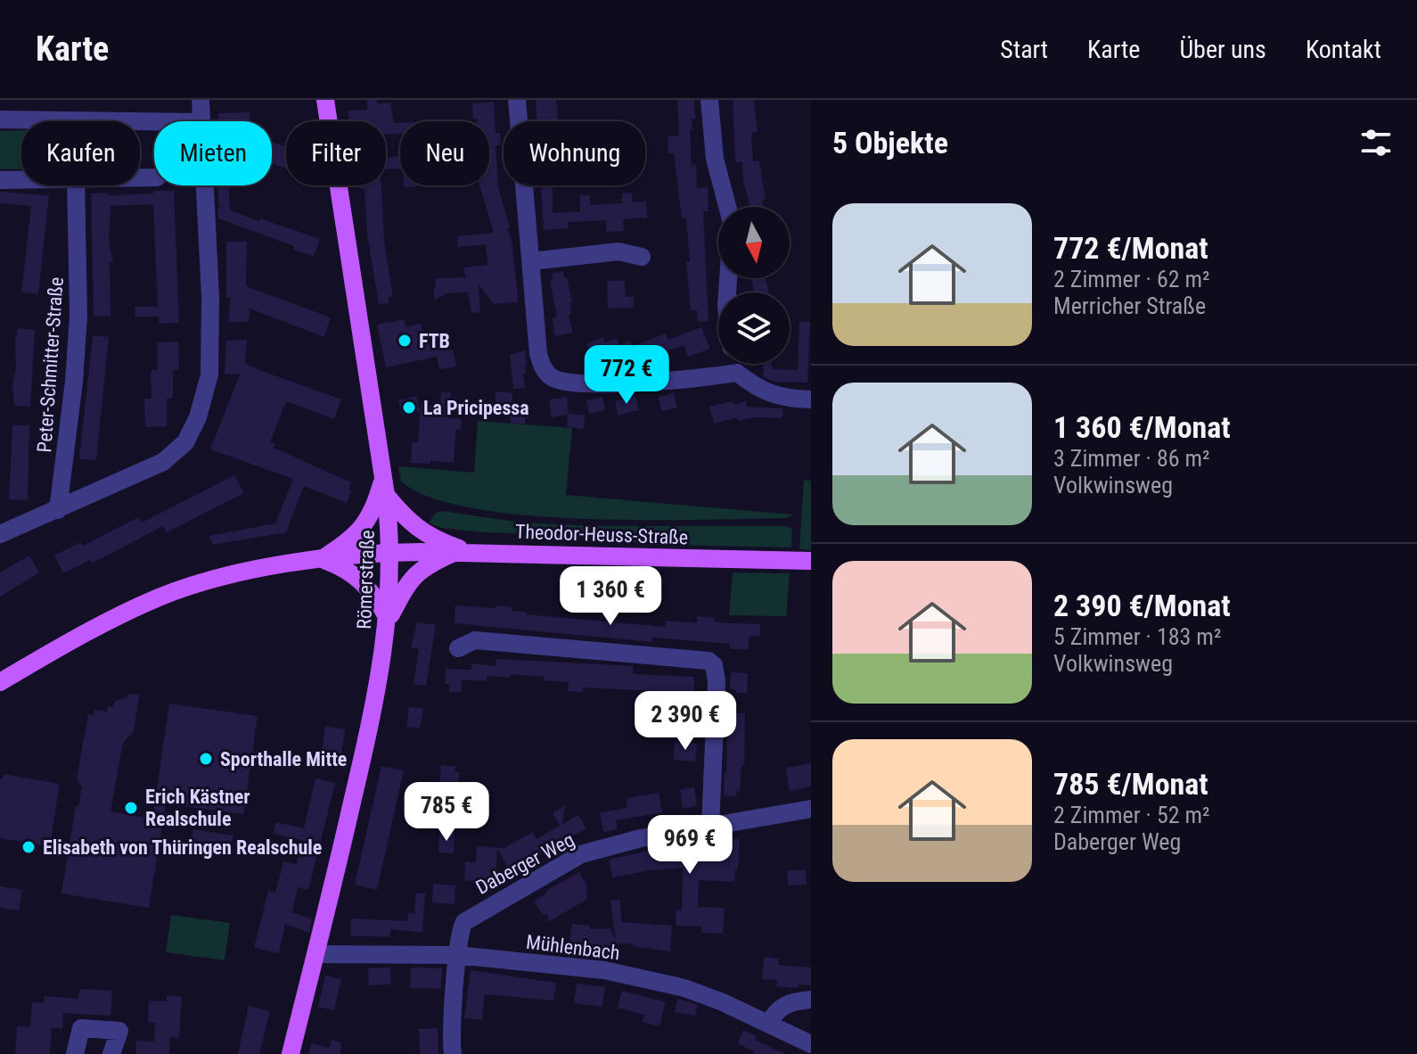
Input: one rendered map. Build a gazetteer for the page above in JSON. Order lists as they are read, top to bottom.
{
  "streets": {
    "main road": ["Theodor-Heuss-Straße", "Römerstraße"],
    "street": ["Peter-Schmitter-Straße", "Daberger Weg", "Mühlenbach"]
  },
  "crossings": [
    ["Theodor-Heuss-Straße", "Römerstraße"],
    ["Römerstraße", "Mühlenbach"],
    ["Daberger Weg", "Mühlenbach"]
  ],
  "places": [
    "FTB",
    "La Pricipessa",
    "Sporthalle Mitte",
    "Erich Kästner Realschule",
    "Elisabeth von Thüringen Realschule"
  ],
  "north": "bottom",
  "page": {
    "header": "Karte",
    "nav": [
      "Start",
      "Karte",
      "Über uns",
      "Kontakt"
    ],
    "heading": "5 Objekte",
    "chip": [
      "Kaufen",
      "Mieten",
      "Filter",
      "Neu",
      "Wohnung"
    ],
    "list": [
      {
        "name": "772 €/Monat",
        "note": "2 Zimmer · 62 m² · Merricher Straße"
      },
      {
        "name": "1 360 €/Monat",
        "note": "3 Zimmer · 86 m² · Volkwinsweg"
      },
      {
        "name": "2 390 €/Monat",
        "note": "5 Zimmer · 183 m² · Volkwinsweg"
      },
      {
        "name": "785 €/Monat",
        "note": "2 Zimmer · 52 m² · Daberger Weg"
      }
    ],
    "price": [
      "772 €",
      "1 360 €",
      "2 390 €",
      "785 €",
      "969 €"
    ]
  }
}
